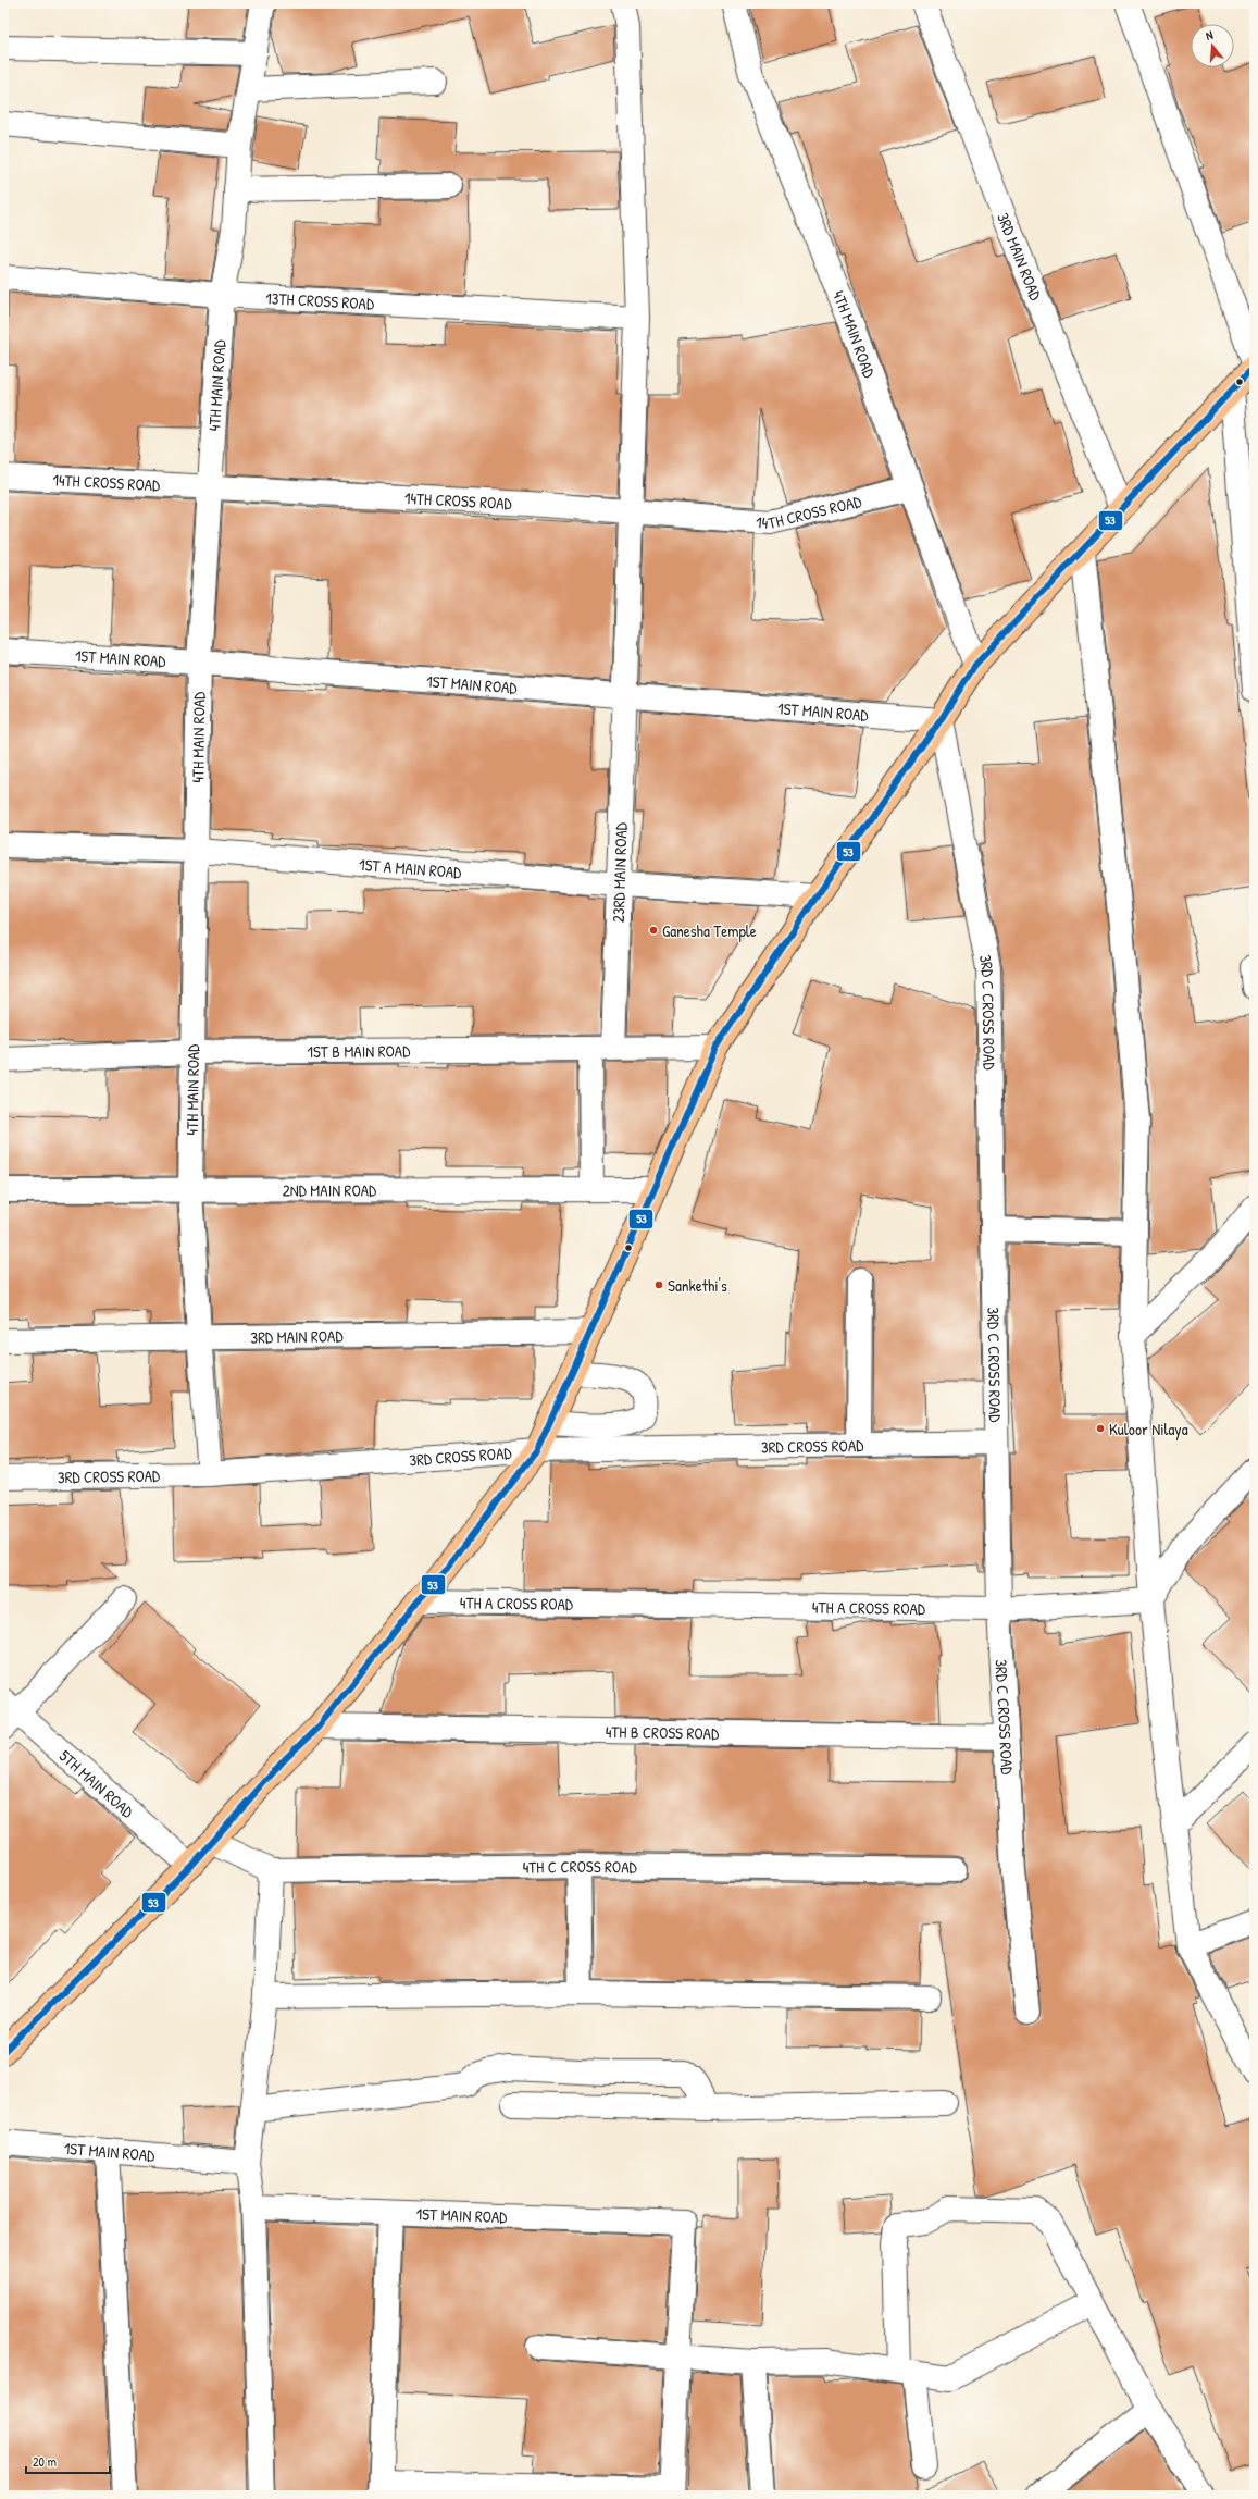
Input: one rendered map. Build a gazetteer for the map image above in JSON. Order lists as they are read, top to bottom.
{
  "streets": {
    "street": [
      "3RD MAIN ROAD",
      "13TH CROSS ROAD",
      "4TH MAIN ROAD",
      "14TH CROSS ROAD",
      "1ST MAIN ROAD",
      "1ST A MAIN ROAD",
      "23RD MAIN ROAD",
      "3RD C CROSS ROAD",
      "1ST B MAIN ROAD",
      "2ND MAIN ROAD",
      "3RD CROSS ROAD",
      "4TH A CROSS ROAD",
      "4TH B CROSS ROAD",
      "5TH MAIN ROAD",
      "4TH C CROSS ROAD"
    ]
  },
  "crossings": [
    ["3RD MAIN ROAD", "4TH MAIN ROAD"],
    ["13TH CROSS ROAD", "4TH MAIN ROAD"],
    ["13TH CROSS ROAD", "23RD MAIN ROAD"],
    ["4TH MAIN ROAD", "14TH CROSS ROAD"],
    ["4TH MAIN ROAD", "1ST MAIN ROAD"],
    ["4TH MAIN ROAD", "1ST A MAIN ROAD"],
    ["4TH MAIN ROAD", "1ST B MAIN ROAD"],
    ["4TH MAIN ROAD", "2ND MAIN ROAD"],
    ["4TH MAIN ROAD", "3RD CROSS ROAD"],
    ["14TH CROSS ROAD", "23RD MAIN ROAD"],
    ["1ST MAIN ROAD", "23RD MAIN ROAD"],
    ["1ST MAIN ROAD", "3RD C CROSS ROAD"],
    ["1ST A MAIN ROAD", "23RD MAIN ROAD"],
    ["23RD MAIN ROAD", "1ST B MAIN ROAD"],
    ["3RD C CROSS ROAD", "3RD CROSS ROAD"],
    ["3RD C CROSS ROAD", "4TH A CROSS ROAD"],
    ["3RD C CROSS ROAD", "4TH B CROSS ROAD"]
  ],
  "places": ["Ganesha Temple", "Sankethi's", "Kuloor Nilaya"],
  "lines": ["transit line 53"],
  "scale_bar": "20 m",
  "north": "top"
}
